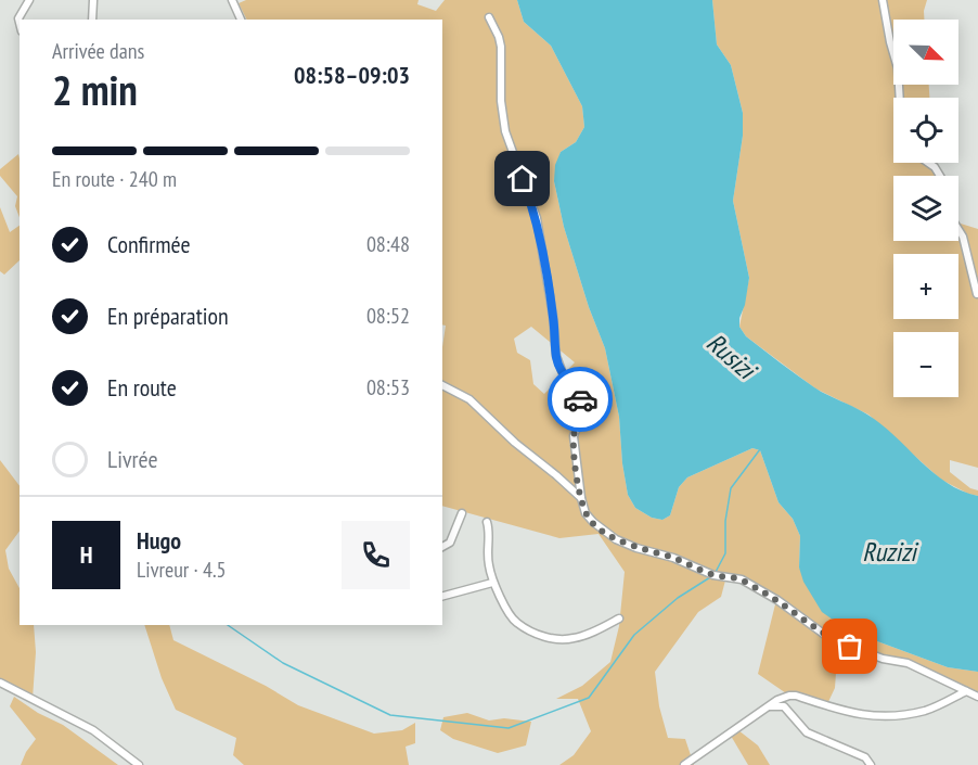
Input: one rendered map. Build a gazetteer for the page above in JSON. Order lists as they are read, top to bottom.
{
  "water": ["Rusizi", "Ruzizi"],
  "north": "bottom right",
  "page": {
    "map_buttons": ["+", "−"],
    "heading": ["2 min", "Arrivée dans", "08:58–09:03"],
    "panel": ["Hugo", "Livreur · 4.5"],
    "bar": "En route · 240 m",
    "list": [
      ["Confirmée", "08:48"],
      ["En préparation", "08:52"],
      ["En route", "08:53"],
      "Livrée"
    ],
    "round": "H"
  }
}
